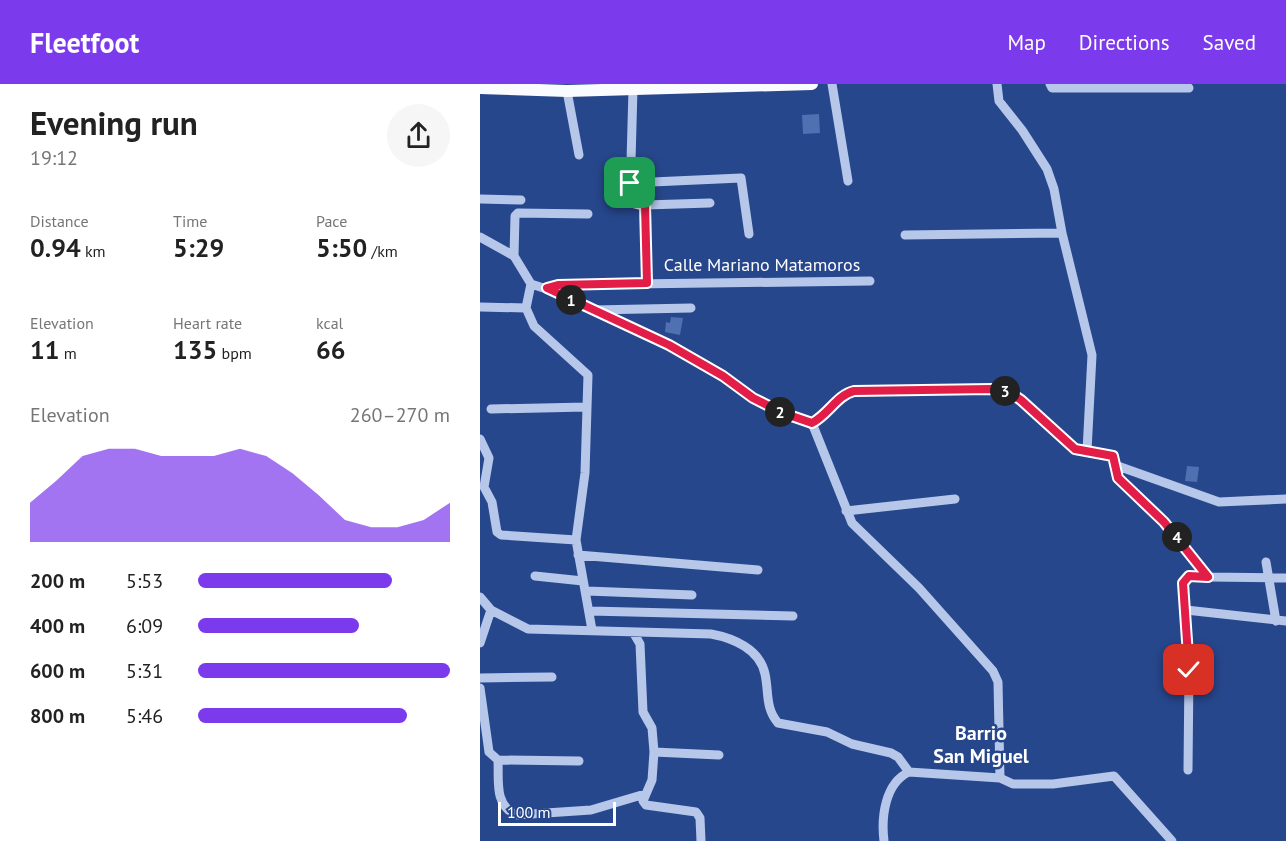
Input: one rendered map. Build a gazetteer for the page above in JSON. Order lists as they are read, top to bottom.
{
  "streets": {
    "street": ["Calle Mariano Matamoros"]
  },
  "districts": ["Barrio San Miguel"],
  "scale_bar": "100 m",
  "page": {
    "header": "Fleetfoot",
    "nav": ["Map", "Directions", "Saved"],
    "heading": ["Evening run", "19:12"],
    "stats": [
      ["Distance", "0.94 km"],
      ["Time", "5:29"],
      ["Pace", "5:50 /km"],
      ["Elevation", "11 m"],
      ["Heart rate", "135 bpm"],
      ["kcal", "66"]
    ],
    "pins": [
      "1",
      "3",
      "2",
      "4"
    ],
    "chart": ["Elevation", "260–270 m"],
    "list": [
      {
        "name": "200 m",
        "note": "5:53"
      },
      {
        "name": "400 m",
        "note": "6:09"
      },
      {
        "name": "600 m",
        "note": "5:31"
      },
      {
        "name": "800 m",
        "note": "5:46"
      }
    ],
    "scale": "100 m"
  }
}
